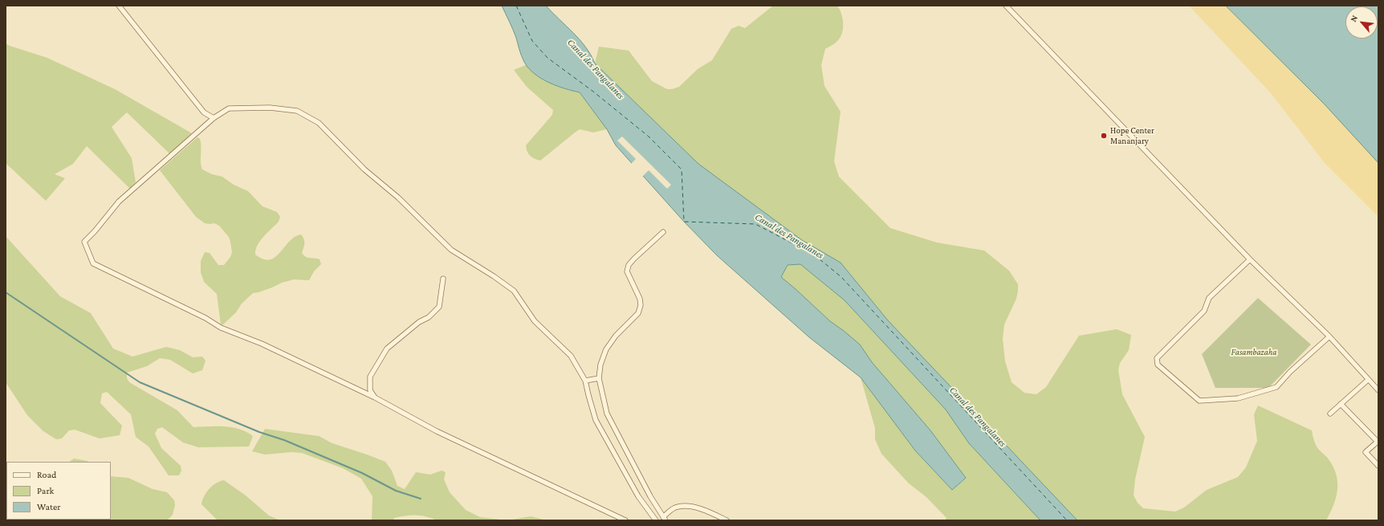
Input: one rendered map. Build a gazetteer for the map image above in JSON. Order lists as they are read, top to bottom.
{
  "water": ["Canal des Pangalanes"],
  "parks": ["Fasambazaha"],
  "places": ["Hope Center Mananjary"],
  "legend": ["Road", "Park", "Water"],
  "north": "top left"
}
